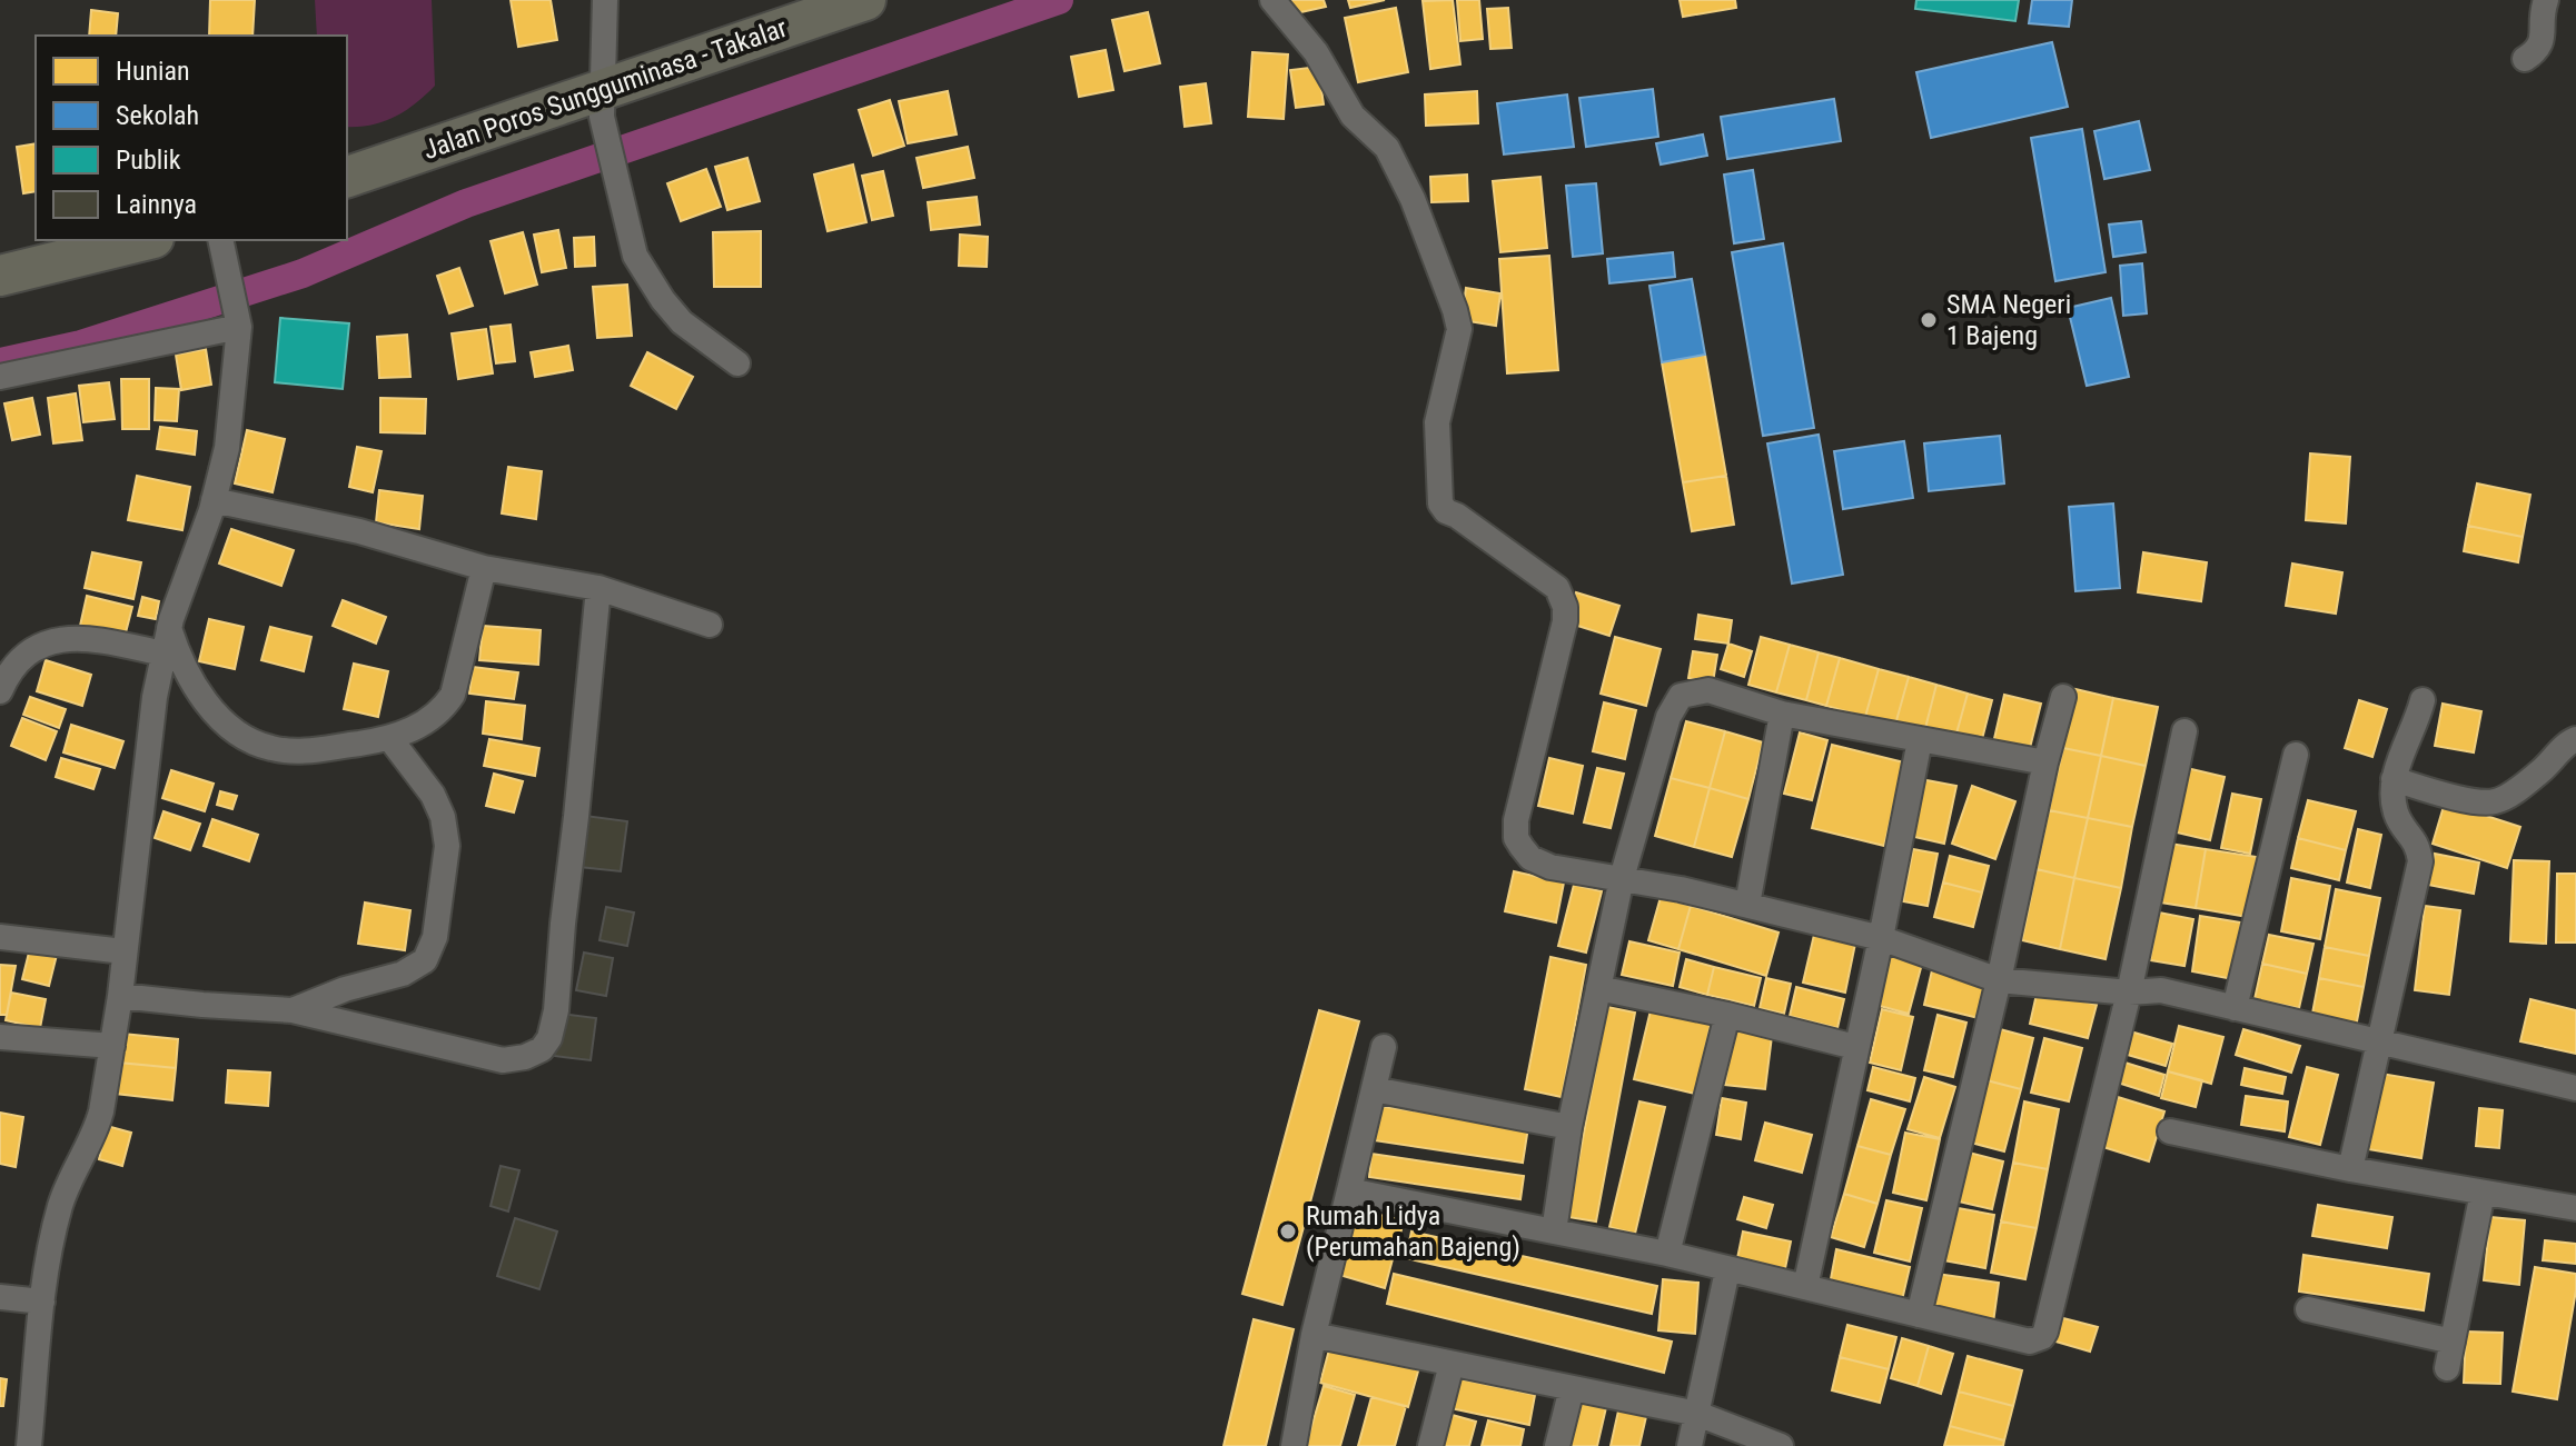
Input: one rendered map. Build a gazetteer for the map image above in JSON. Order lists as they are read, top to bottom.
{
  "streets": {
    "highway": ["Jalan Poros Sungguminasa - Takalar"]
  },
  "places": ["SMA Negeri 1 Bajeng", "Rumah Lidya (Perumahan Bajeng)"],
  "legend": [
    "Hunian",
    "Sekolah",
    "Publik",
    "Lainnya"
  ]
}
